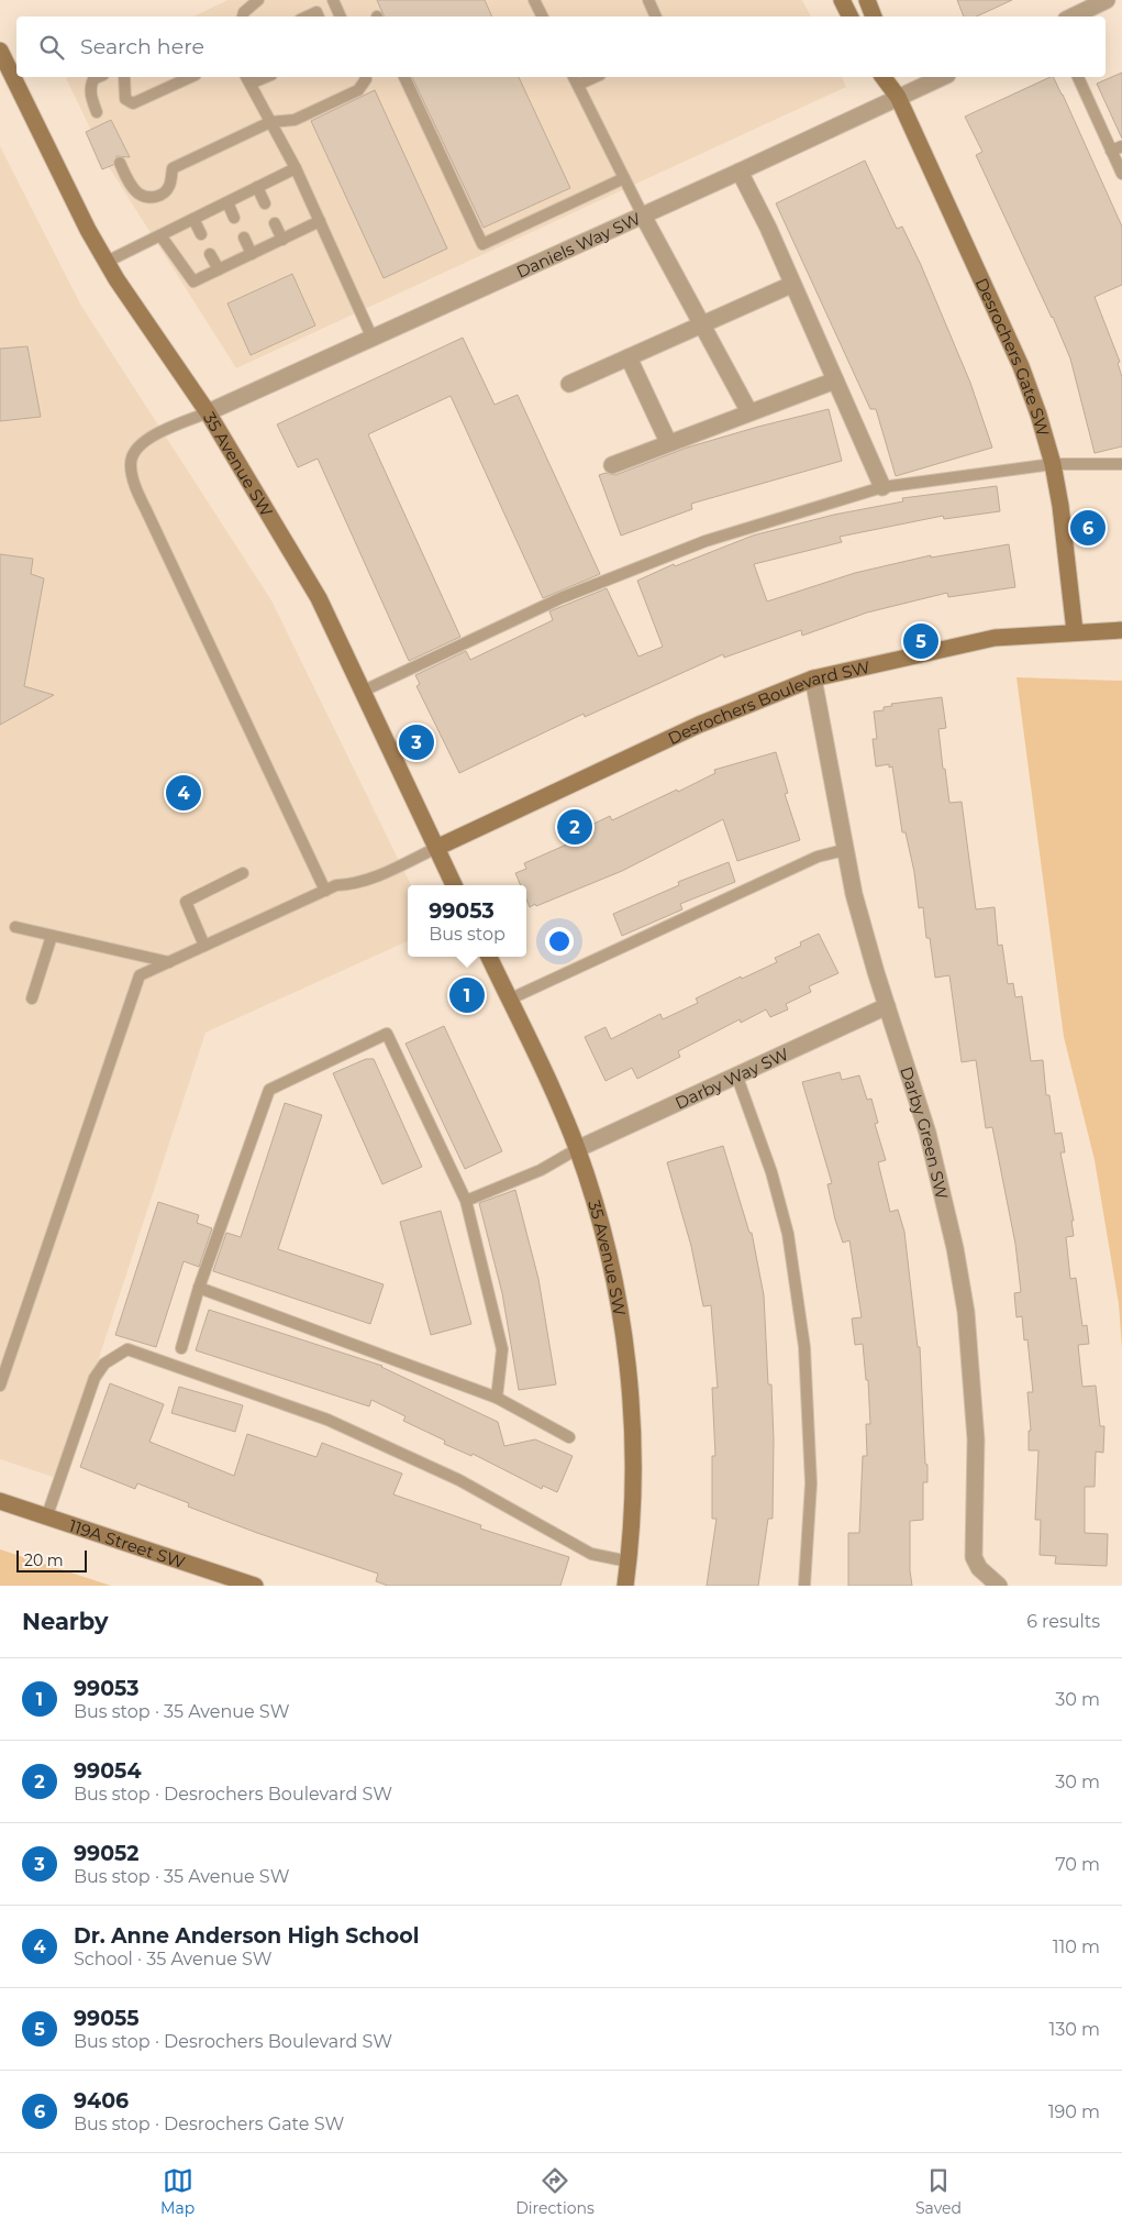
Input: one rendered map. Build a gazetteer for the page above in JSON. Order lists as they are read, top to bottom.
{
  "streets": {
    "street": [
      "Daniels Way SW",
      "Desrochers Gate SW",
      "35 Avenue SW",
      "Desrochers Boulevard SW",
      "Darby Way SW",
      "Darby Green SW",
      "119A Street SW"
    ]
  },
  "crossings": [
    ["Daniels Way SW", "Desrochers Gate SW"],
    ["Daniels Way SW", "35 Avenue SW"],
    ["Desrochers Gate SW", "Desrochers Boulevard SW"],
    ["35 Avenue SW", "Desrochers Boulevard SW"],
    ["35 Avenue SW", "Darby Way SW"],
    ["Desrochers Boulevard SW", "Darby Green SW"],
    ["Darby Way SW", "Darby Green SW"]
  ],
  "scale_bar": "20 m",
  "page": {
    "search": "Search here",
    "pins": [
      "6",
      "5",
      "3",
      "4",
      "2",
      "1"
    ],
    "popup": ["99053", "Bus stop"],
    "scale": "20 m",
    "heading": ["Nearby", "6 results"],
    "list": [
      {
        "mark": "1",
        "name": "99053",
        "note": "Bus stop · 35 Avenue SW",
        "value": "30 m"
      },
      {
        "mark": "2",
        "name": "99054",
        "note": "Bus stop · Desrochers Boulevard SW",
        "value": "30 m"
      },
      {
        "mark": "3",
        "name": "99052",
        "note": "Bus stop · 35 Avenue SW",
        "value": "70 m"
      },
      {
        "mark": "4",
        "name": "Dr. Anne Anderson High School",
        "note": "School · 35 Avenue SW",
        "value": "110 m"
      },
      {
        "mark": "5",
        "name": "99055",
        "note": "Bus stop · Desrochers Boulevard SW",
        "value": "130 m"
      },
      {
        "mark": "6",
        "name": "9406",
        "note": "Bus stop · Desrochers Gate SW",
        "value": "190 m"
      }
    ],
    "nav": ["Map", "Directions", "Saved"]
  }
}
